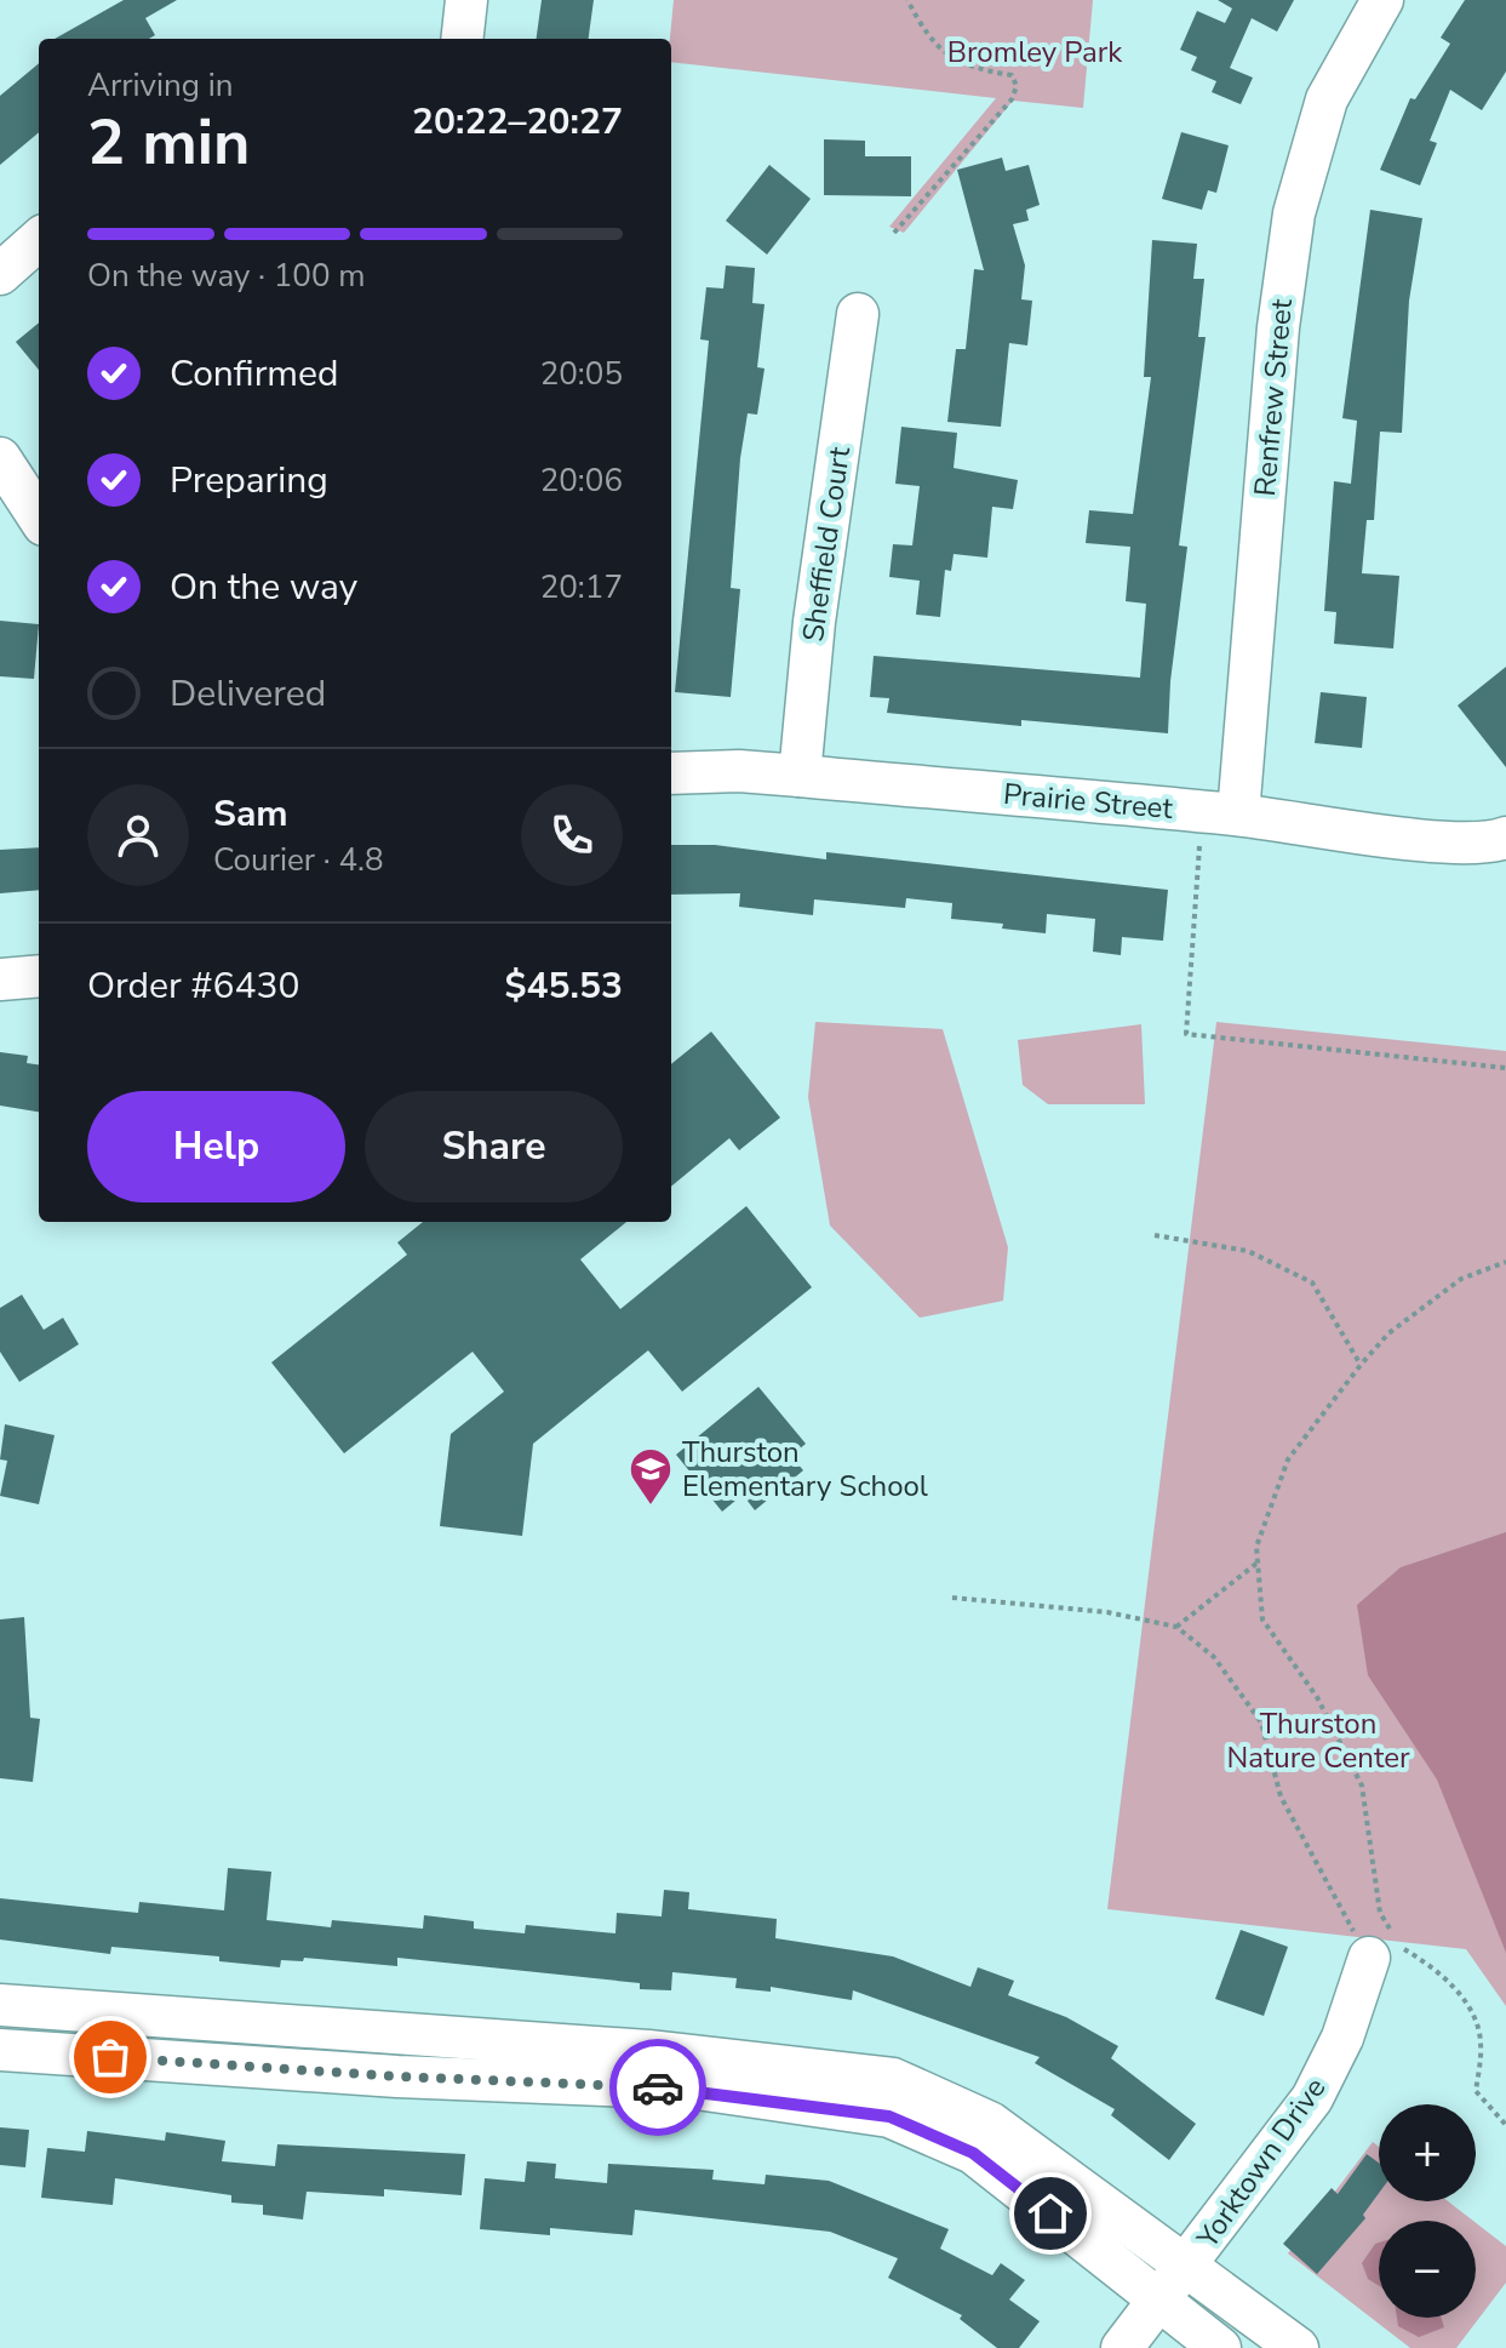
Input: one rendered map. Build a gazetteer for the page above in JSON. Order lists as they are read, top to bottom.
{
  "streets": {
    "street": [
      "Renfrew Street",
      "Sheffield Court",
      "Prairie Street",
      "Yorktown Drive"
    ]
  },
  "crossings": [
    ["Renfrew Street", "Prairie Street"],
    ["Sheffield Court", "Prairie Street"]
  ],
  "parks": ["Bromley Park", "Thurston Nature Center"],
  "places": {
    "school or university": ["Thurston Elementary School"]
  },
  "page": {
    "heading": ["2 min", "Arriving in", "20:22–20:27"],
    "panel": [
      "Sam",
      "Courier · 4.8",
      "Order #6430",
      "$45.53"
    ],
    "bar": "On the way · 100 m",
    "list": [
      ["Confirmed", "20:05"],
      ["Preparing", "20:06"],
      ["On the way", "20:17"],
      "Delivered"
    ],
    "buttons": ["Help", "Share"],
    "map_buttons": ["+", "−"]
  }
}
